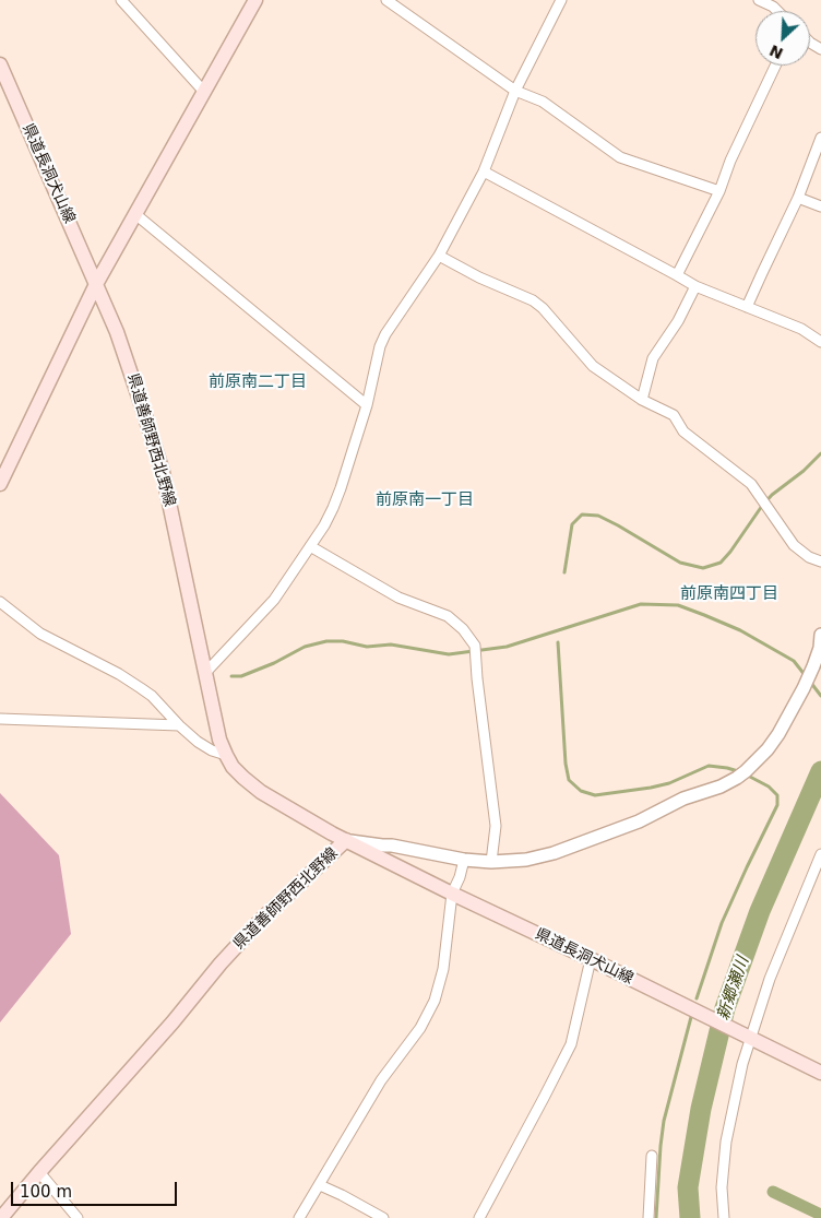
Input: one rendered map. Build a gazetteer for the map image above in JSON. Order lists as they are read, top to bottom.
{
  "streets": {
    "main road": ["県道長洞犬山線", "県道善師野西北野線"]
  },
  "crossings": [
    ["県道長洞犬山線", "県道善師野西北野線"]
  ],
  "districts": ["前原南二丁目", "前原南一丁目", "前原南四丁目"],
  "water": ["新郷瀬川"],
  "scale_bar": "100 m",
  "north": "bottom left"
}
